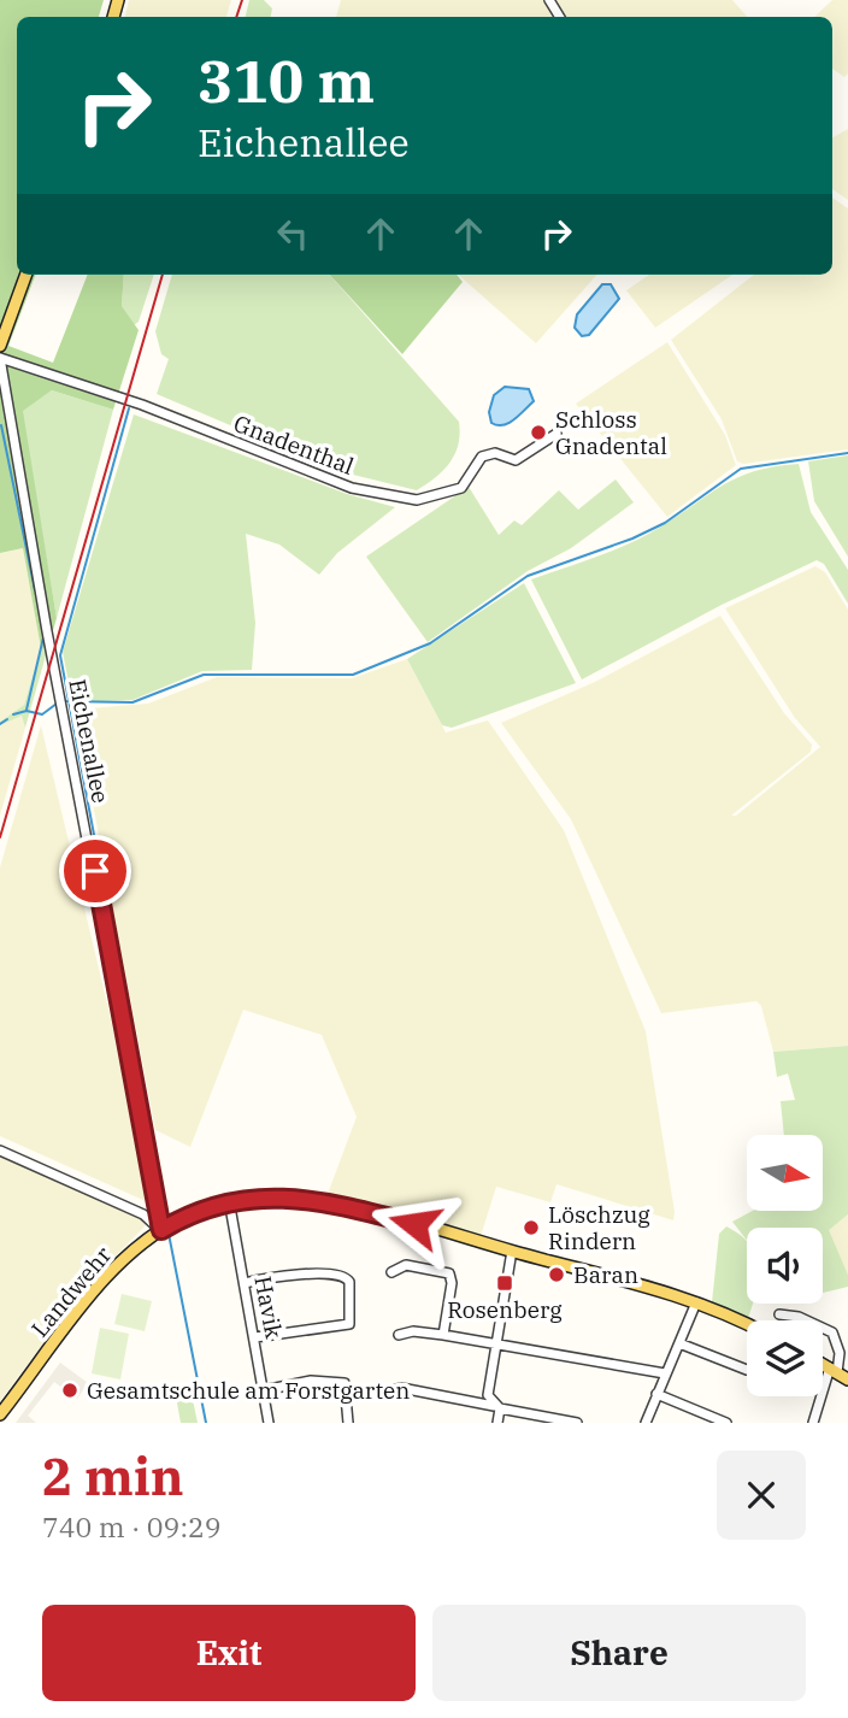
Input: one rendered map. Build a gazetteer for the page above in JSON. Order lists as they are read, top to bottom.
{
  "streets": {
    "main road": ["Landwehr"],
    "street": ["Gnadenthal", "Eichenallee", "Havik"]
  },
  "crossings": [
    ["Gnadenthal", "Eichenallee"],
    ["Eichenallee", "Landwehr"],
    ["Landwehr", "Havik"]
  ],
  "places": {
    "other": [
      "Schloss Gnadental",
      "Löschzug Rindern",
      "Baran",
      "Gesamtschule am Forstgarten"
    ],
    "transit": ["Rosenberg"]
  },
  "north": "right",
  "page": {
    "turn": ["310 m", "Eichenallee"],
    "heading": ["2 min", "740 m · 09:29"],
    "buttons": ["Exit", "Share"]
  }
}
